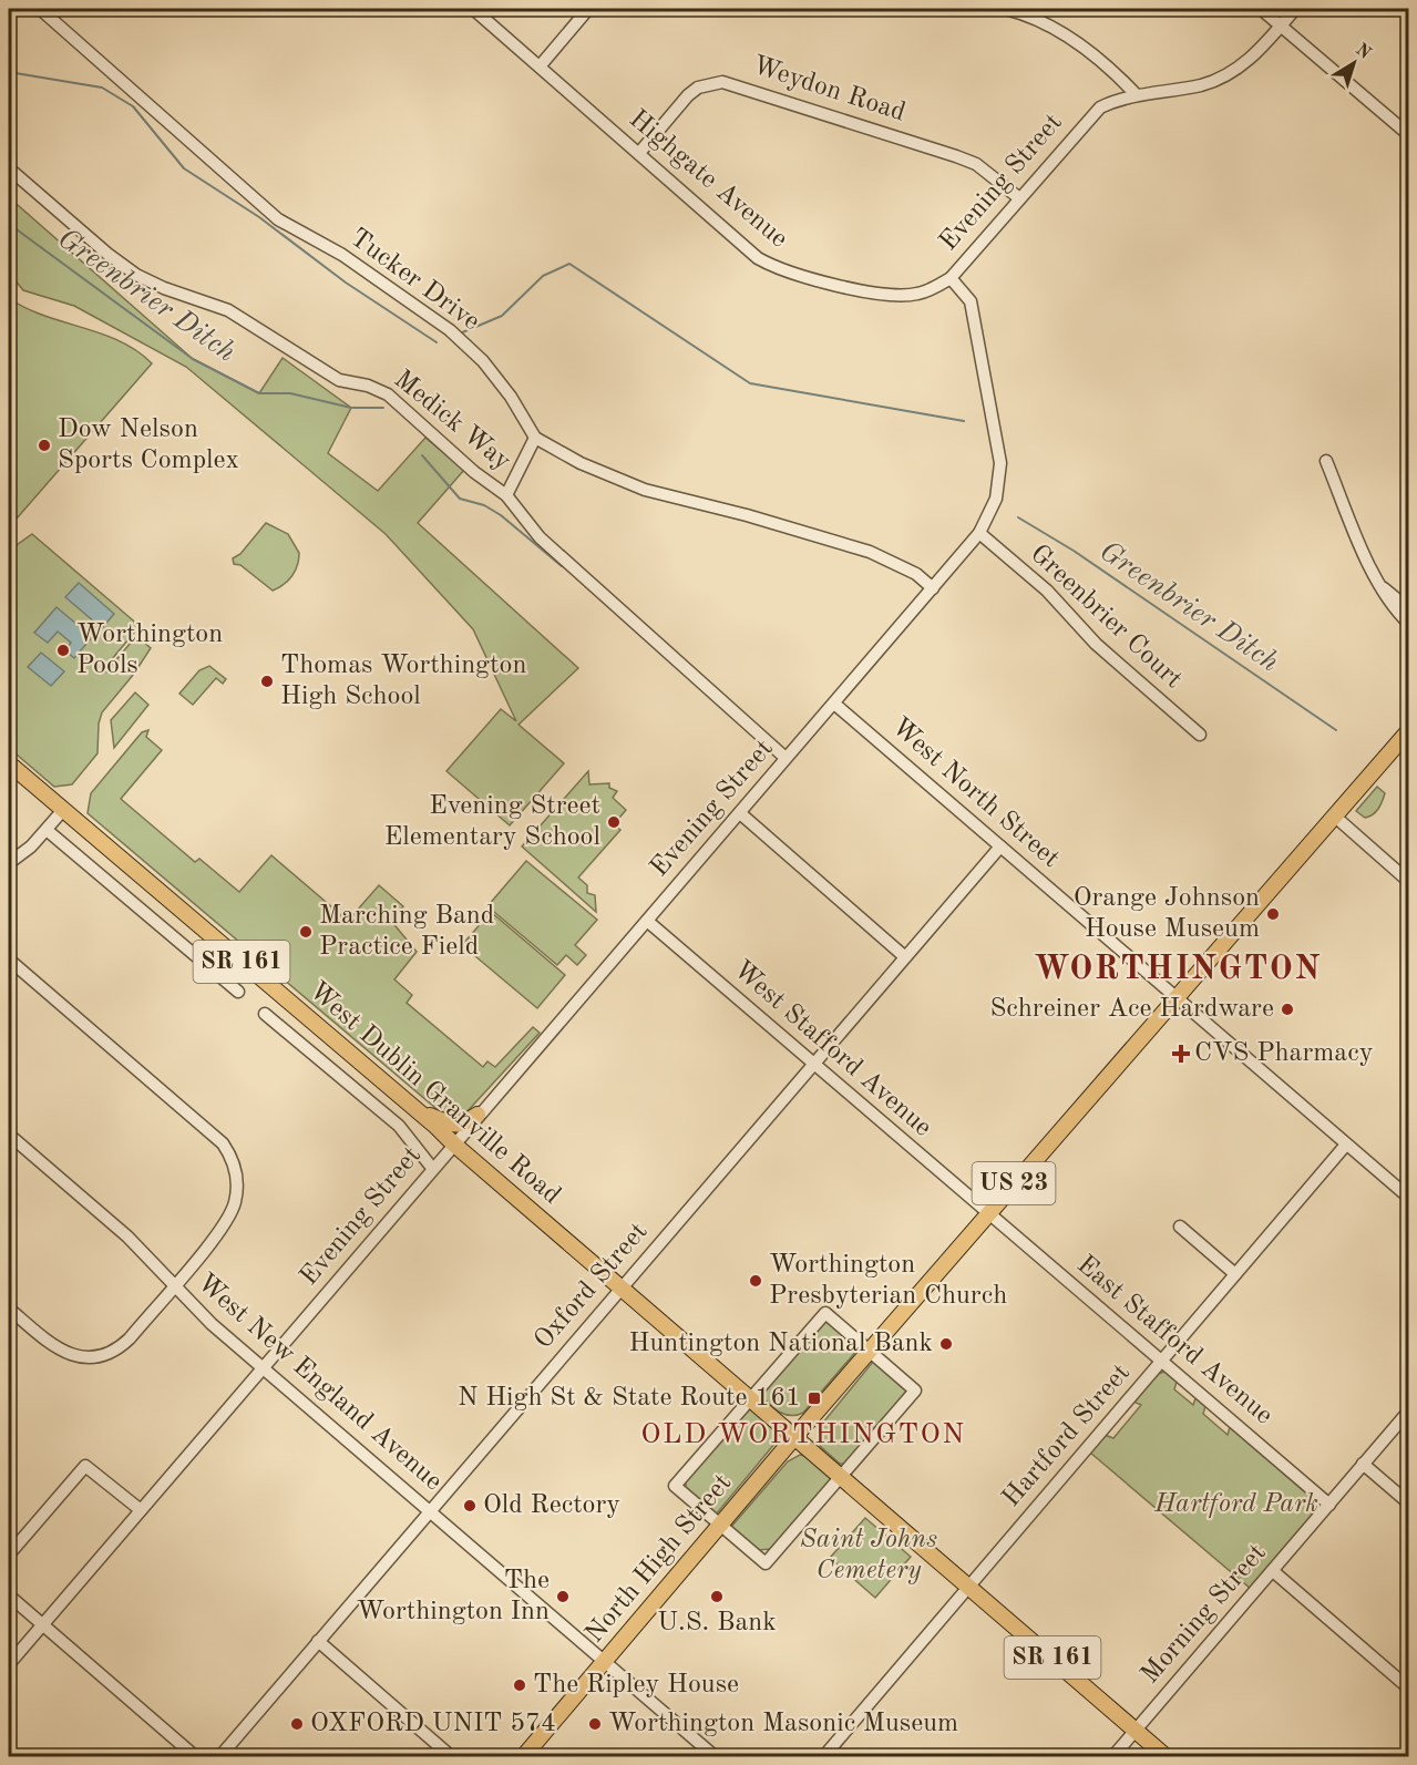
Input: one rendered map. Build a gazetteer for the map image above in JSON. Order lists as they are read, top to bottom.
{
  "streets": {
    "main road": [
      "SR 161",
      "West Dublin Granville Road",
      "US 23",
      "North High Street"
    ],
    "street": [
      "Weydon Road",
      "Highgate Avenue",
      "Evening Street",
      "Tucker Drive",
      "Medick Way",
      "Greenbrier Court",
      "West North Street",
      "West Stafford Avenue",
      "Oxford Street",
      "East Stafford Avenue",
      "West New England Avenue",
      "Hartford Street",
      "Morning Street"
    ]
  },
  "crossings": [
    ["Weydon Road", "Highgate Avenue"],
    ["Weydon Road", "Evening Street"],
    ["Highgate Avenue", "Evening Street"],
    ["Evening Street", "Tucker Drive"],
    ["Evening Street", "Medick Way"],
    ["Evening Street", "Greenbrier Court"],
    ["Evening Street", "West North Street"],
    ["Evening Street", "West Stafford Avenue"],
    ["Evening Street", "West Dublin Granville Road"],
    ["Evening Street", "West New England Avenue"],
    ["West North Street", "Oxford Street"],
    ["West North Street", "Hartford Street"],
    ["West North Street", "North High Street"],
    ["SR 161", "West Dublin Granville Road"],
    ["SR 161", "Hartford Street"],
    ["SR 161", "North High Street"],
    ["SR 161", "Morning Street"],
    ["West Stafford Avenue", "Oxford Street"],
    ["West Stafford Avenue", "East Stafford Avenue"],
    ["West Stafford Avenue", "North High Street"],
    ["West Dublin Granville Road", "Oxford Street"],
    ["West Dublin Granville Road", "North High Street"],
    ["Oxford Street", "West New England Avenue"],
    ["East Stafford Avenue", "Hartford Street"],
    ["East Stafford Avenue", "North High Street"],
    ["East Stafford Avenue", "Morning Street"],
    ["West New England Avenue", "North High Street"]
  ],
  "districts": ["WORTHINGTON", "OLD WORTHINGTON"],
  "water": ["Greenbrier Ditch"],
  "parks": ["Hartford Park", "Saint Johns Cemetery"],
  "places": {
    "other": [
      "Dow Nelson Sports Complex",
      "Worthington Pools",
      "Thomas Worthington High School",
      "Evening Street Elementary School",
      "Orange Johnson House Museum",
      "Marching Band Practice Field",
      "Schreiner Ace Hardware",
      "Worthington Presbyterian Church",
      "Huntington National Bank",
      "Old Rectory",
      "The Worthington Inn",
      "U.S. Bank",
      "The Ripley House",
      "OXFORD UNIT 574",
      "Worthington Masonic Museum"
    ],
    "health": ["CVS Pharmacy"],
    "transit": ["N High St & State Route 161"]
  },
  "north": "top right"
}
